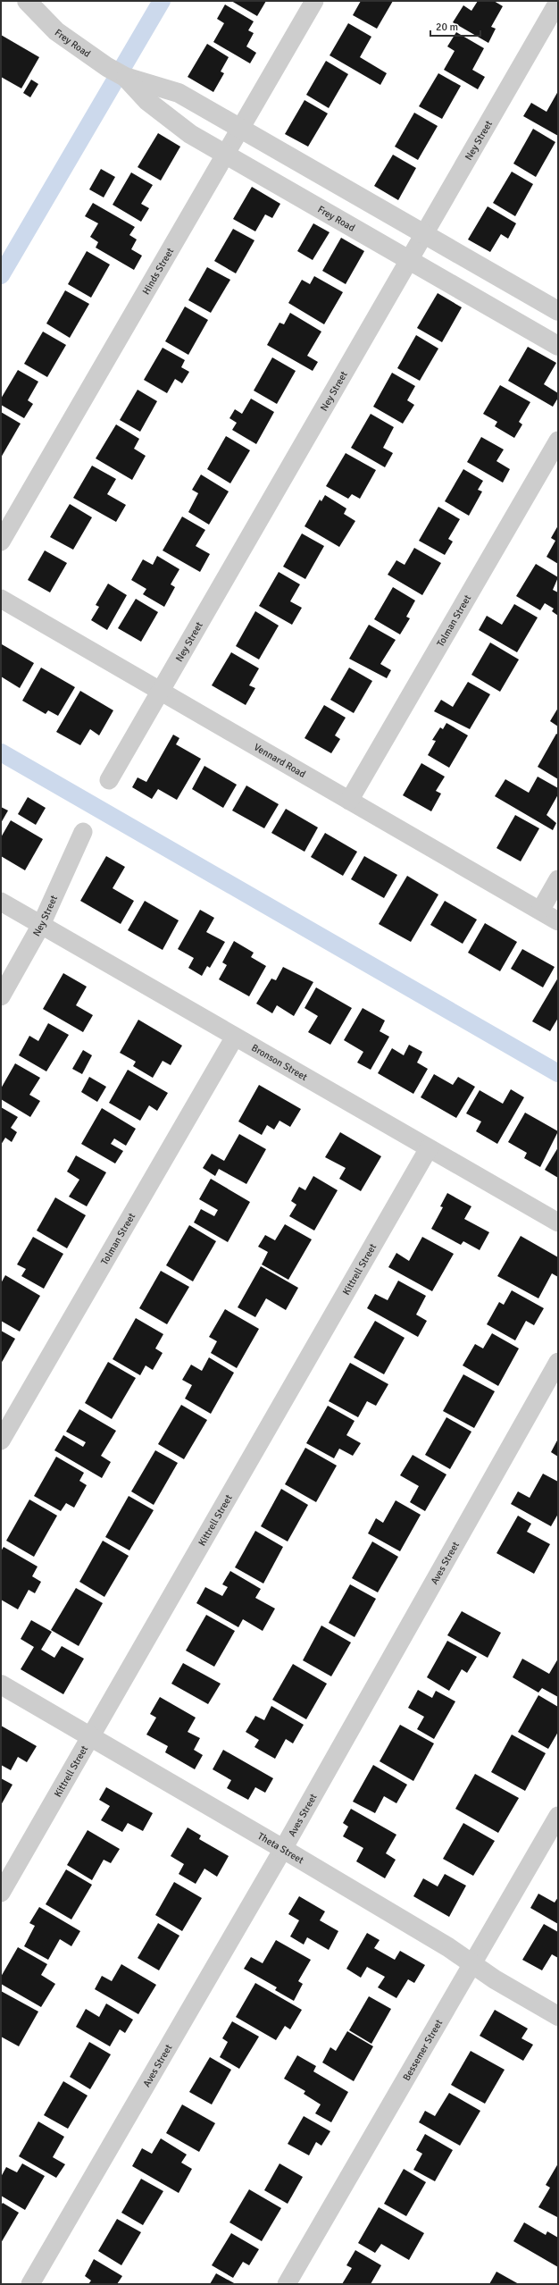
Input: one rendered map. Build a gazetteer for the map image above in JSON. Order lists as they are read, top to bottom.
{
  "streets": {
    "street": [
      "Frey Road",
      "Ney Street",
      "Hinds Street",
      "Tolman Street",
      "Vennard Road",
      "Bronson Street",
      "Kittrell Street",
      "Aves Street",
      "Theta Street",
      "Bessemer Street"
    ]
  },
  "crossings": [
    ["Frey Road", "Ney Street"],
    ["Frey Road", "Hinds Street"],
    ["Ney Street", "Vennard Road"],
    ["Ney Street", "Bronson Street"],
    ["Tolman Street", "Vennard Road"],
    ["Tolman Street", "Bronson Street"],
    ["Bronson Street", "Kittrell Street"],
    ["Kittrell Street", "Theta Street"],
    ["Aves Street", "Theta Street"],
    ["Theta Street", "Bessemer Street"]
  ],
  "scale_bar": "20 m"
}
